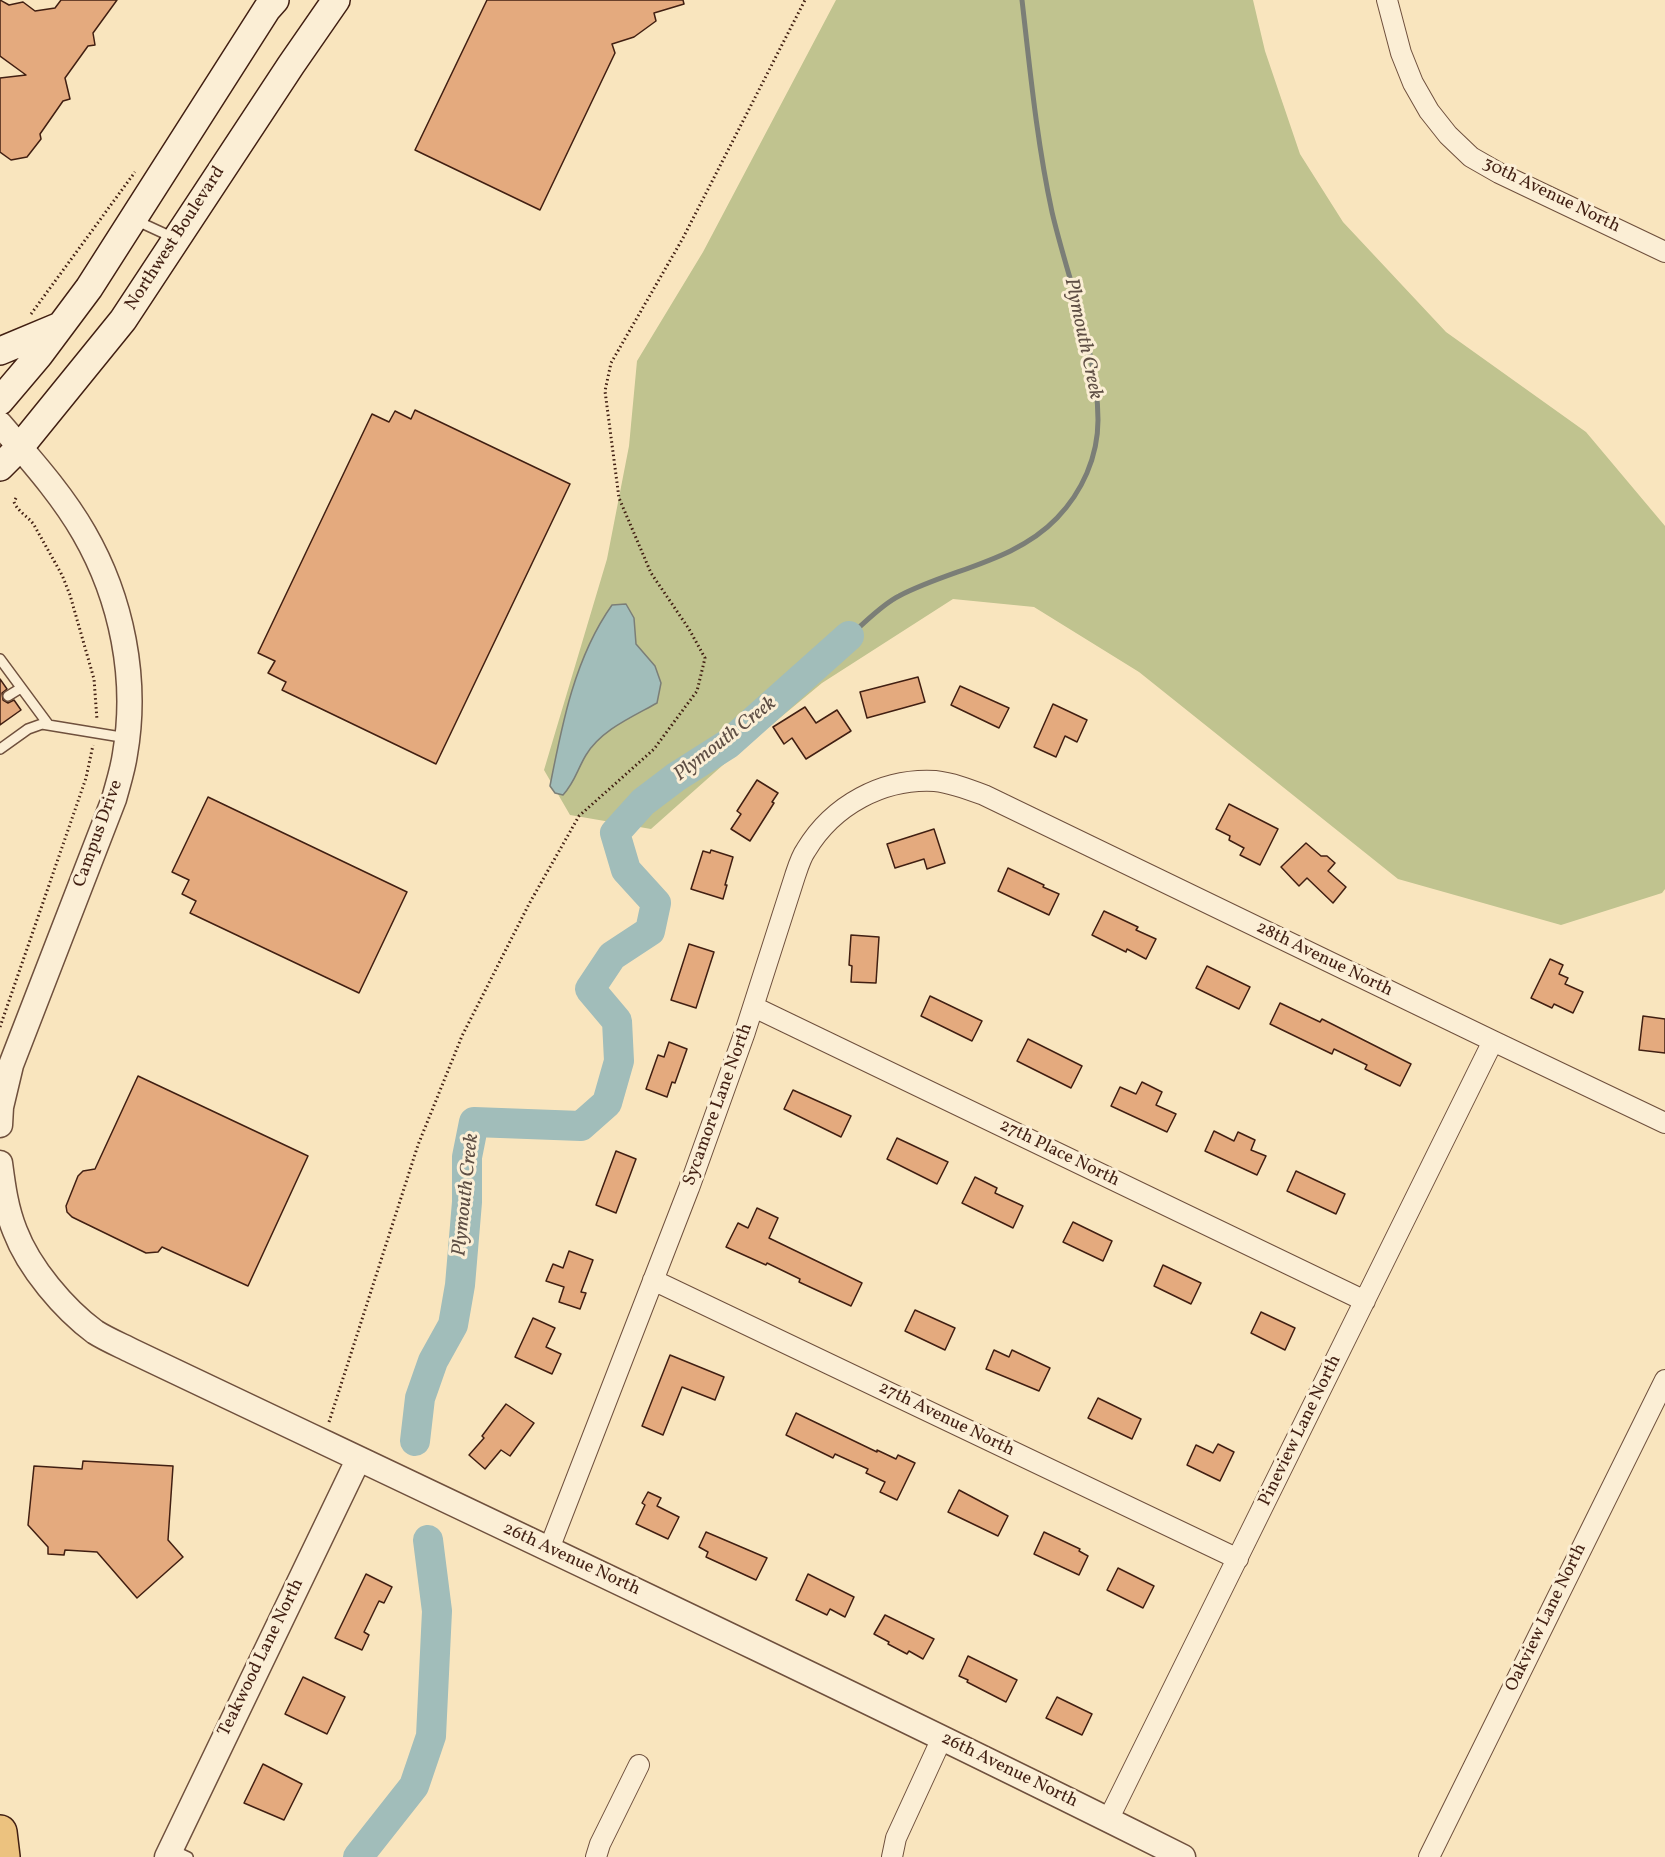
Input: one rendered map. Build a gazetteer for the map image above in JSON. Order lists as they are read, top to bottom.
{
  "streets": {
    "main road": ["Northwest Boulevard"],
    "street": [
      "30th Avenue North",
      "Campus Drive",
      "28th Avenue North",
      "Sycamore Lane North",
      "27th Place North",
      "27th Avenue North",
      "Pineview Lane North",
      "26th Avenue North",
      "Oakview Lane North",
      "Teakwood Lane North"
    ]
  },
  "crossings": [
    ["Northwest Boulevard", "Campus Drive"],
    ["28th Avenue North", "Sycamore Lane North"],
    ["28th Avenue North", "Pineview Lane North"],
    ["Sycamore Lane North", "27th Place North"],
    ["Sycamore Lane North", "27th Avenue North"],
    ["Sycamore Lane North", "26th Avenue North"],
    ["27th Place North", "Pineview Lane North"],
    ["27th Avenue North", "Pineview Lane North"],
    ["Pineview Lane North", "26th Avenue North"],
    ["26th Avenue North", "Teakwood Lane North"]
  ],
  "water": ["Plymouth Creek"]
}
